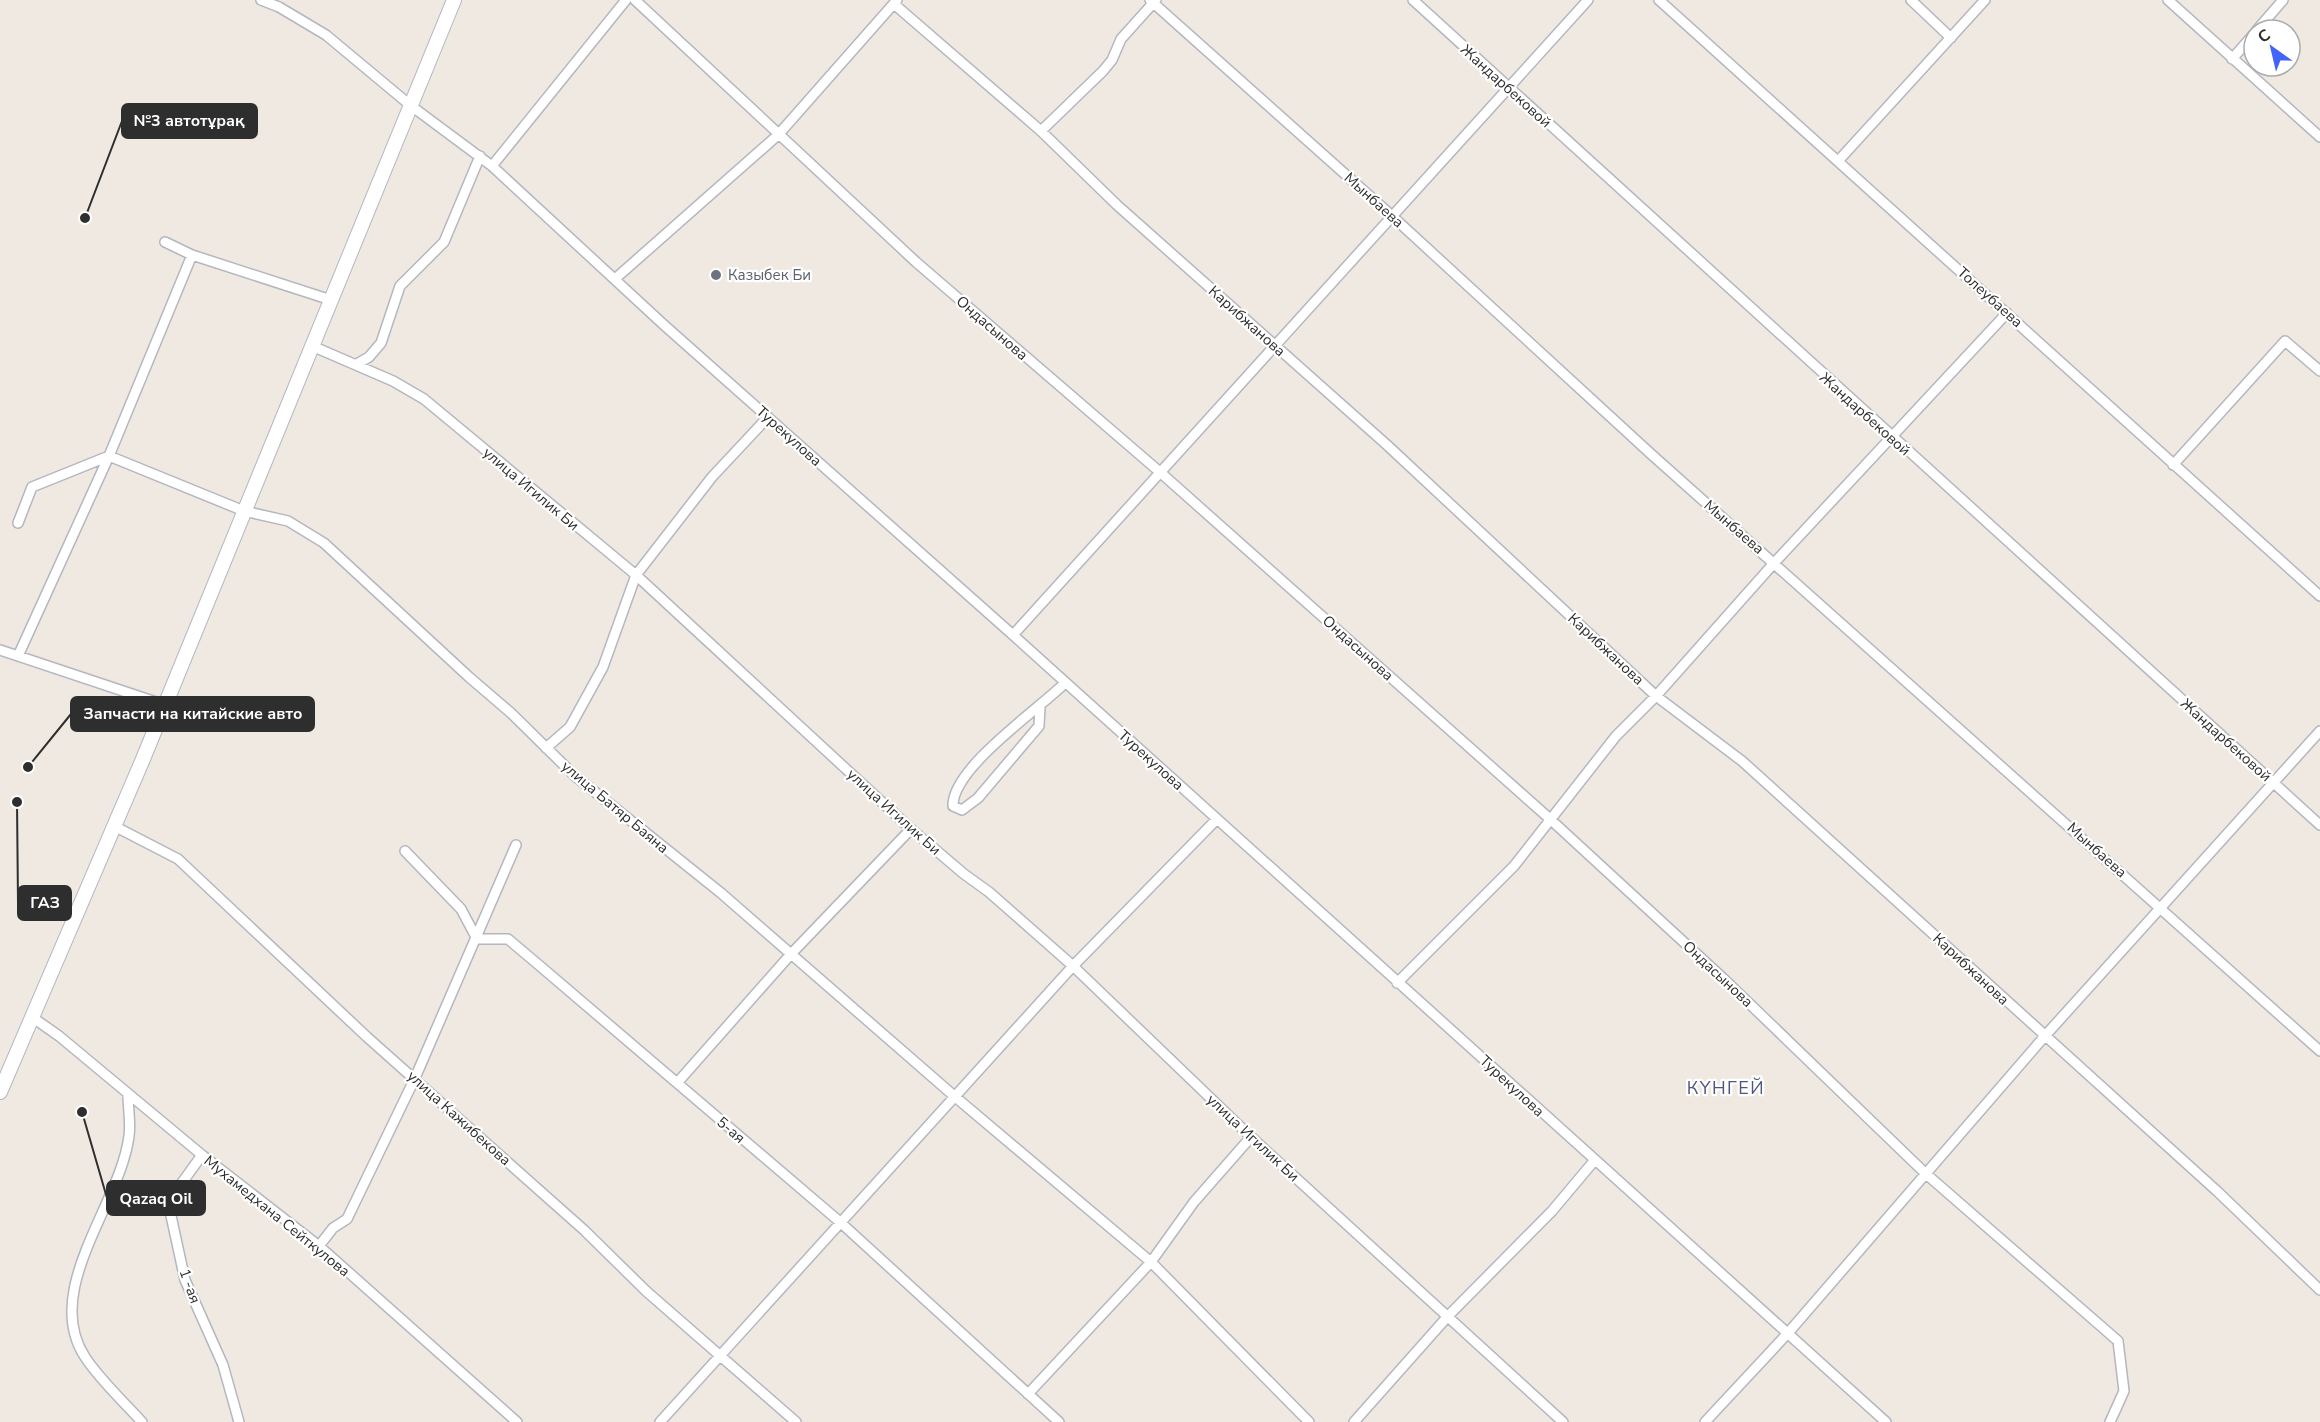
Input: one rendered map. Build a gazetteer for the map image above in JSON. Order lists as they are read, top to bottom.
{
  "streets": {
    "street": [
      "Жандарбековой",
      "Мынбаева",
      "Толеубаева",
      "Карибжанова",
      "Ондасынова",
      "Турекулова",
      "улица Игилик Би",
      "улица Батяр Баяна",
      "улица Кажибекова",
      "5-ая",
      "Мухамедхана Сейткулова",
      "1 -ая"
    ]
  },
  "crossings": [
    ["Мухамедхана Сейткулова", "1 -ая"]
  ],
  "districts": ["КҮНГЕЙ"],
  "places": [
    "№3 автотұрақ",
    "Казыбек Би",
    "Запчасти на китайские авто",
    "ГАЗ",
    "Qazaq Oil"
  ],
  "north": "top left"
}
